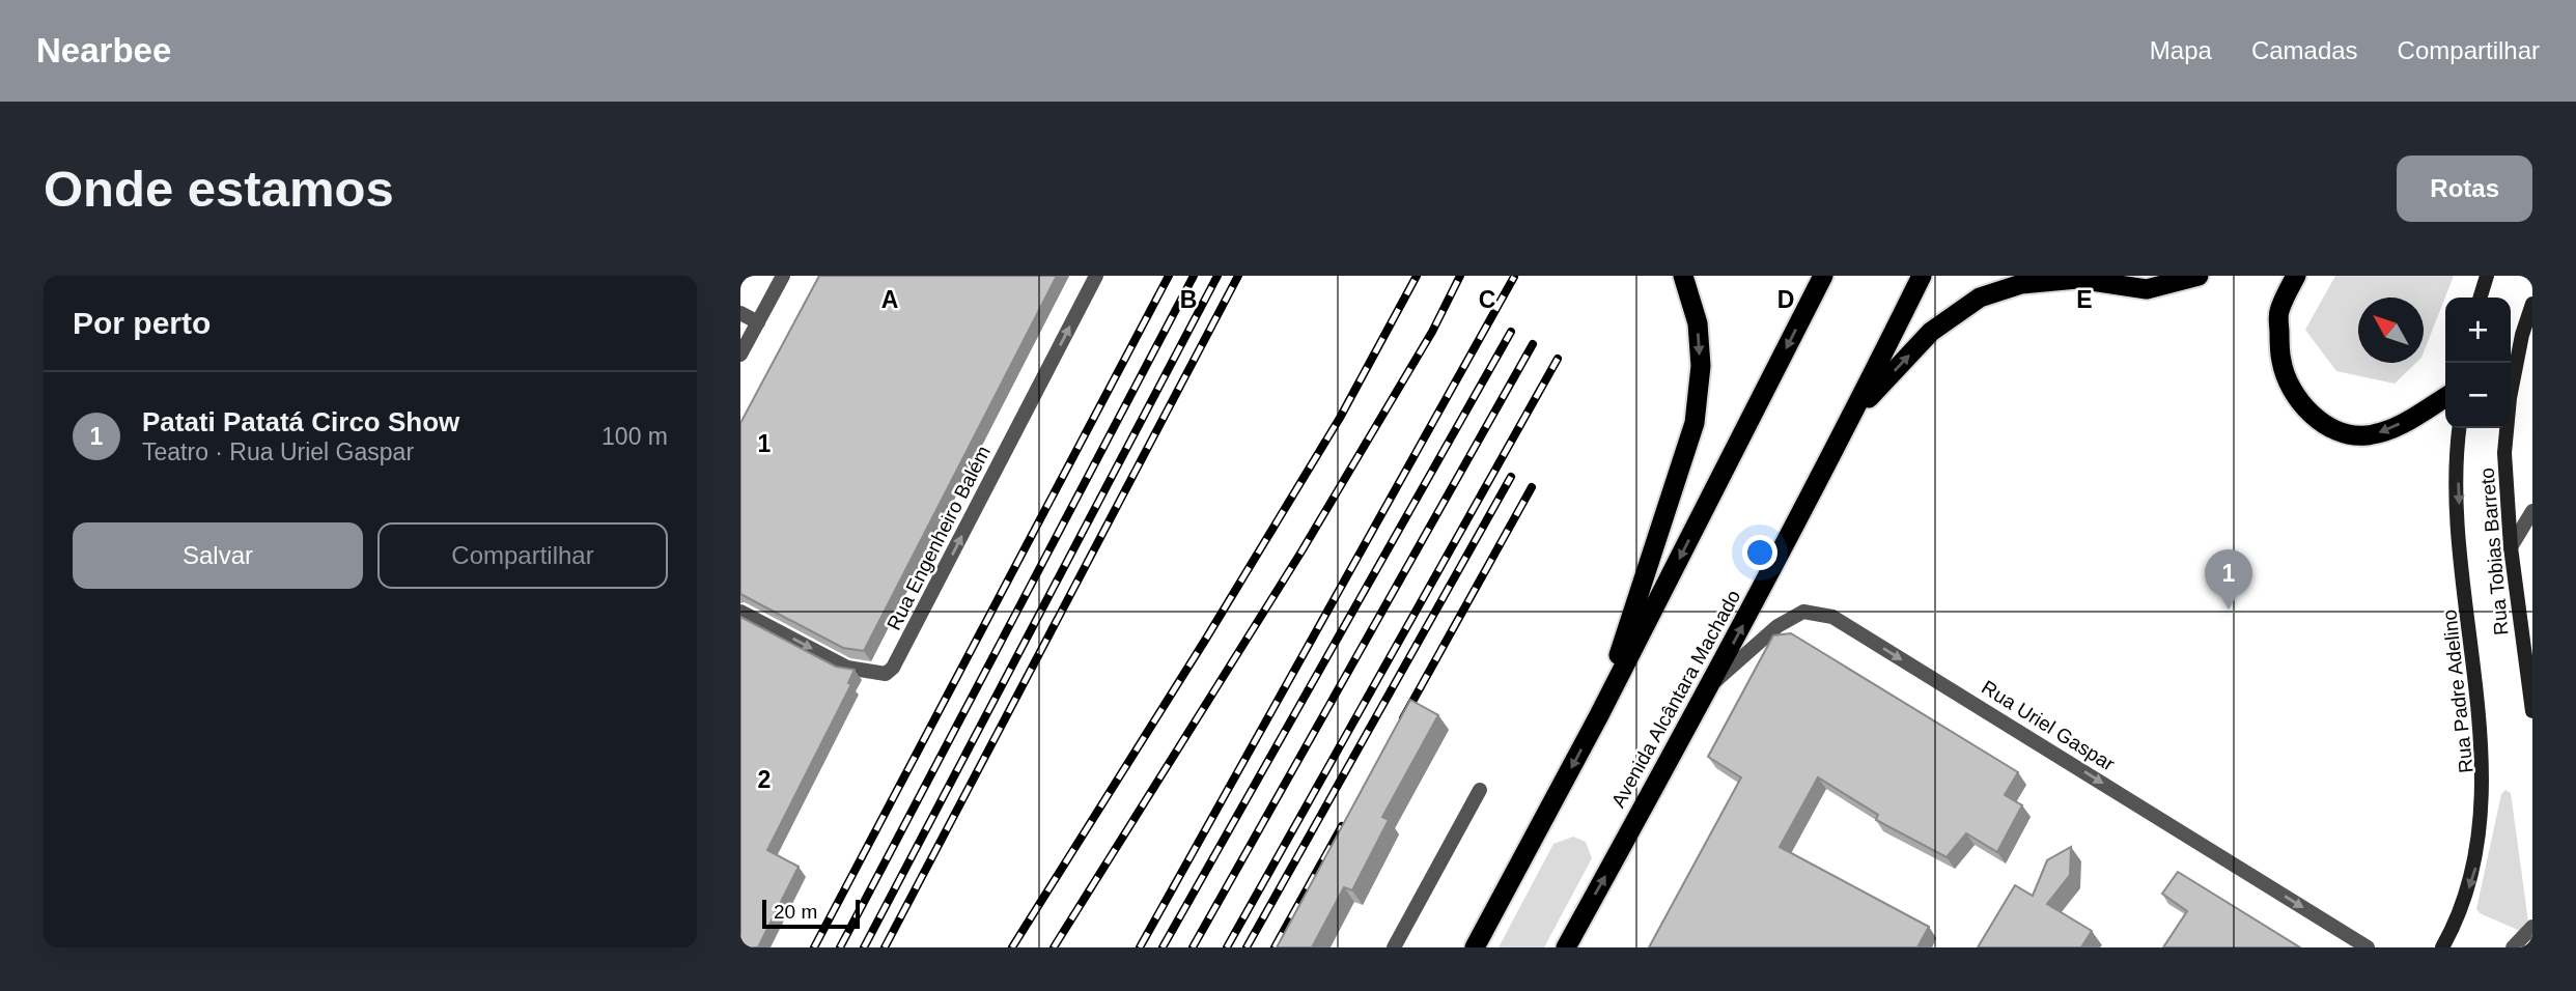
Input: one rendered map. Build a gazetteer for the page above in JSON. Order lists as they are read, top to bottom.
{
  "streets": {
    "highway": ["Avenida Alcântara Machado"],
    "main road": ["Rua Tobias Barreto", "Rua Padre Adelino"],
    "street": ["Rua Engenheiro Balém", "Rua Uriel Gaspar"]
  },
  "crossings": [
    ["Avenida Alcântara Machado", "Rua Uriel Gaspar"]
  ],
  "one_way": ["Rua Engenheiro Balém", "Rua Padre Adelino", "Rua Uriel Gaspar"],
  "scale_bar": "20 m",
  "north": "top left",
  "page": {
    "header": "Nearbee",
    "nav": ["Mapa", "Camadas", "Compartilhar"],
    "buttons": [
      "Rotas",
      ["Salvar", "Compartilhar"]
    ],
    "title": "Onde estamos",
    "heading": "Por perto",
    "map_buttons": ["+", "−"],
    "list": [
      {
        "mark": "1",
        "name": "Patati Patatá Circo Show",
        "note": "Teatro · Rua Uriel Gaspar",
        "value": "100 m"
      }
    ],
    "pins": "1",
    "scale": "20 m"
  },
  "grid": {
    "columns": [
      "A",
      "B",
      "C",
      "D",
      "E"
    ],
    "rows": ["1", "2"]
  }
}
